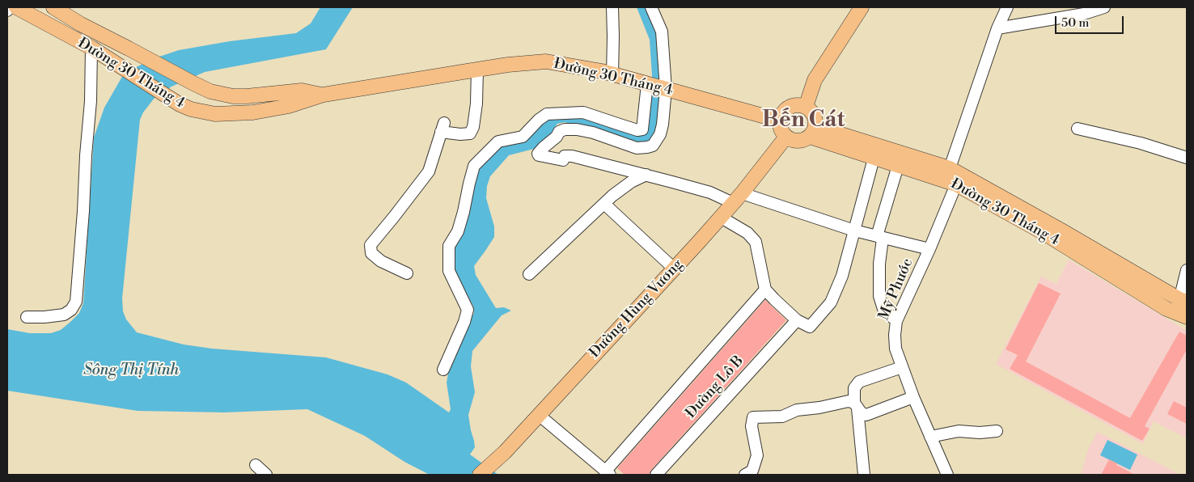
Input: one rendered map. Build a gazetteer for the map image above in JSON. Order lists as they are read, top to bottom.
{
  "streets": {
    "main road": ["Đường 30 Tháng 4", "Đường Hùng Vương"],
    "street": ["Mỹ Phước", "Đường Lô B"]
  },
  "crossings": [
    ["Đường 30 Tháng 4", "Mỹ Phước"],
    ["Đường 30 Tháng 4", "Đường Hùng Vương"]
  ],
  "districts": ["Bến Cát"],
  "water": ["Sông Thị Tính"],
  "scale_bar": "50 m"
}
